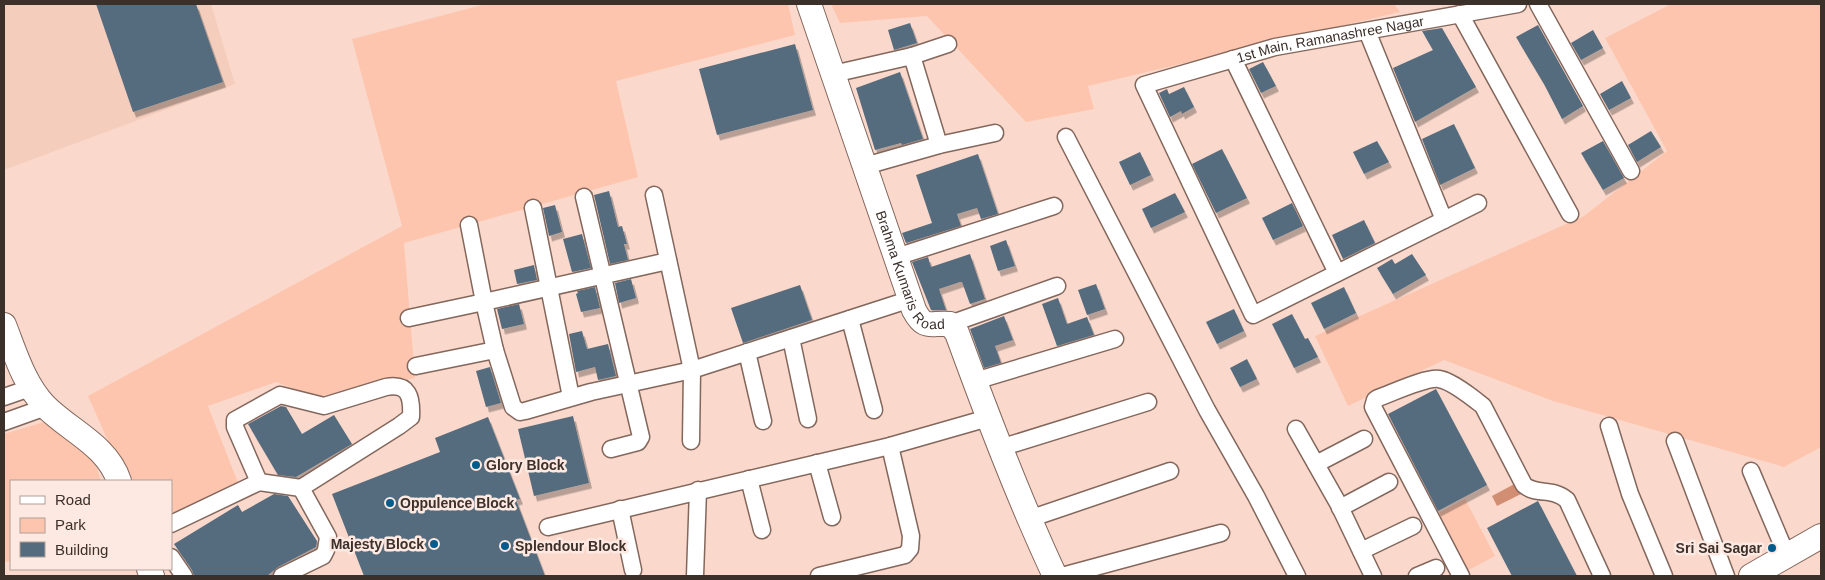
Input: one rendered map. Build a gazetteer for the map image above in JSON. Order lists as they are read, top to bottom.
{
  "streets": {
    "street": ["1st Main, Ramanashree Nagar", "Brahma Kumaris Road"]
  },
  "places": [
    "Glory Block",
    "Oppulence Block",
    "Majesty Block",
    "Splendour Block",
    "Sri Sai Sagar"
  ],
  "legend": ["Road", "Park", "Building"]
}
